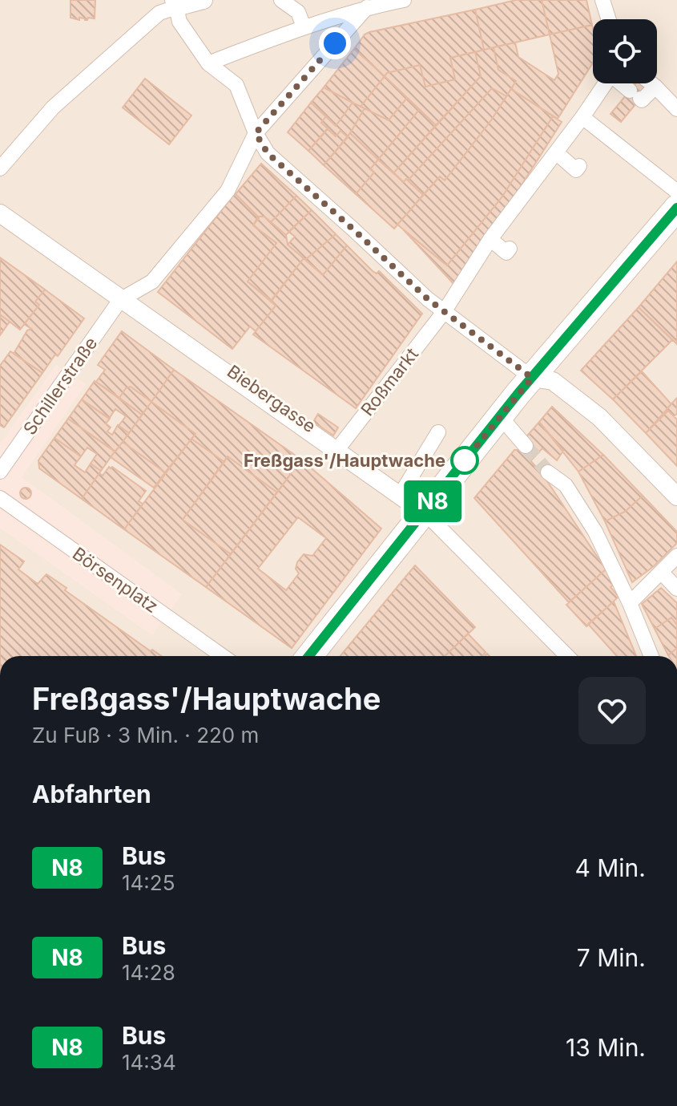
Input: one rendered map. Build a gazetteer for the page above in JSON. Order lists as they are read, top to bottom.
{
  "streets": {
    "street": [
      "Roßmarkt",
      "Schillerstraße",
      "Biebergasse",
      "Börsenplatz"
    ]
  },
  "crossings": [
    ["Roßmarkt", "Biebergasse"],
    ["Schillerstraße", "Biebergasse"]
  ],
  "places": ["Freßgass'/Hauptwache"],
  "lines": ["bus line N8"],
  "page": {
    "on_map": "N8",
    "heading": [
      ["Freßgass'/Hauptwache", "Zu Fuß · 3 Min. · 220 m"],
      "Abfahrten"
    ],
    "list": [
      {
        "mark": "N8",
        "name": "Bus",
        "note": "14:25",
        "value": "4 Min."
      },
      {
        "mark": "N8",
        "name": "Bus",
        "note": "14:28",
        "value": "7 Min."
      },
      {
        "mark": "N8",
        "name": "Bus",
        "note": "14:34",
        "value": "13 Min."
      }
    ]
  }
}
